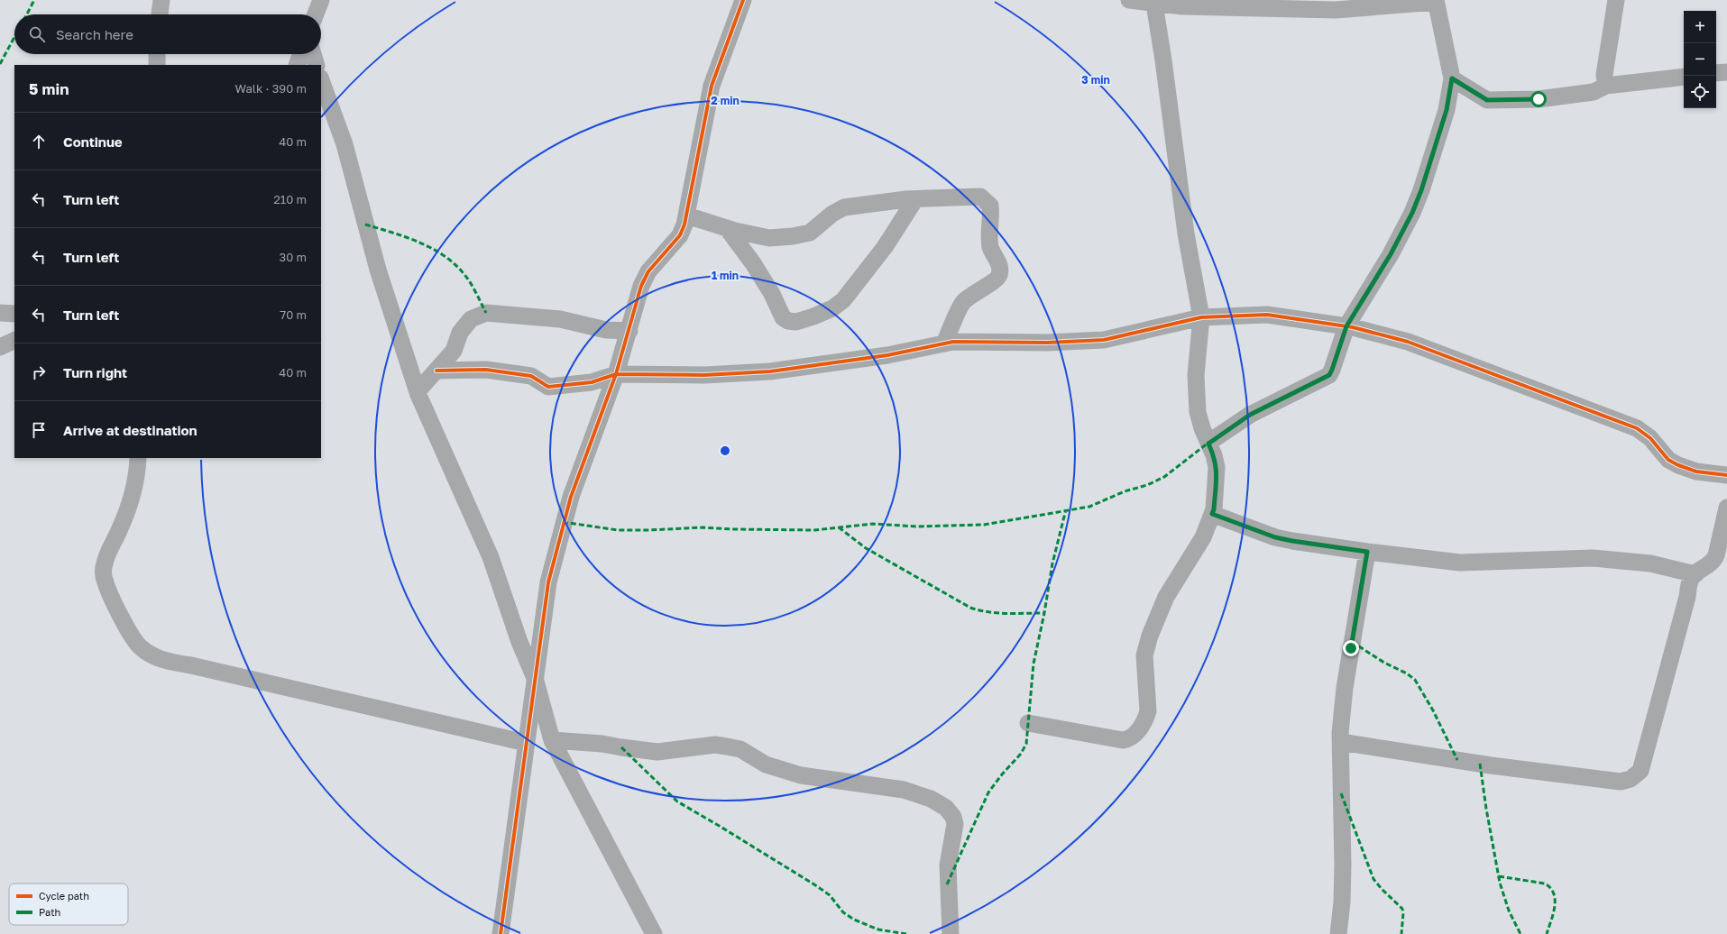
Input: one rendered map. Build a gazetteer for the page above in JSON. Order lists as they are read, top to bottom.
{
  "legend": ["Cycle path", "Path"],
  "page": {
    "map_buttons": ["+", "−"],
    "search": "Search here",
    "heading": ["5 min", "Walk · 390 m"],
    "list": [
      ["Continue", "40 m"],
      ["Turn left", "210 m"],
      ["Turn left", "30 m"],
      ["Turn left", "70 m"],
      ["Turn right", "40 m"],
      "Arrive at destination"
    ]
  },
  "rings": ["3 min", "2 min", "1 min"]
}
